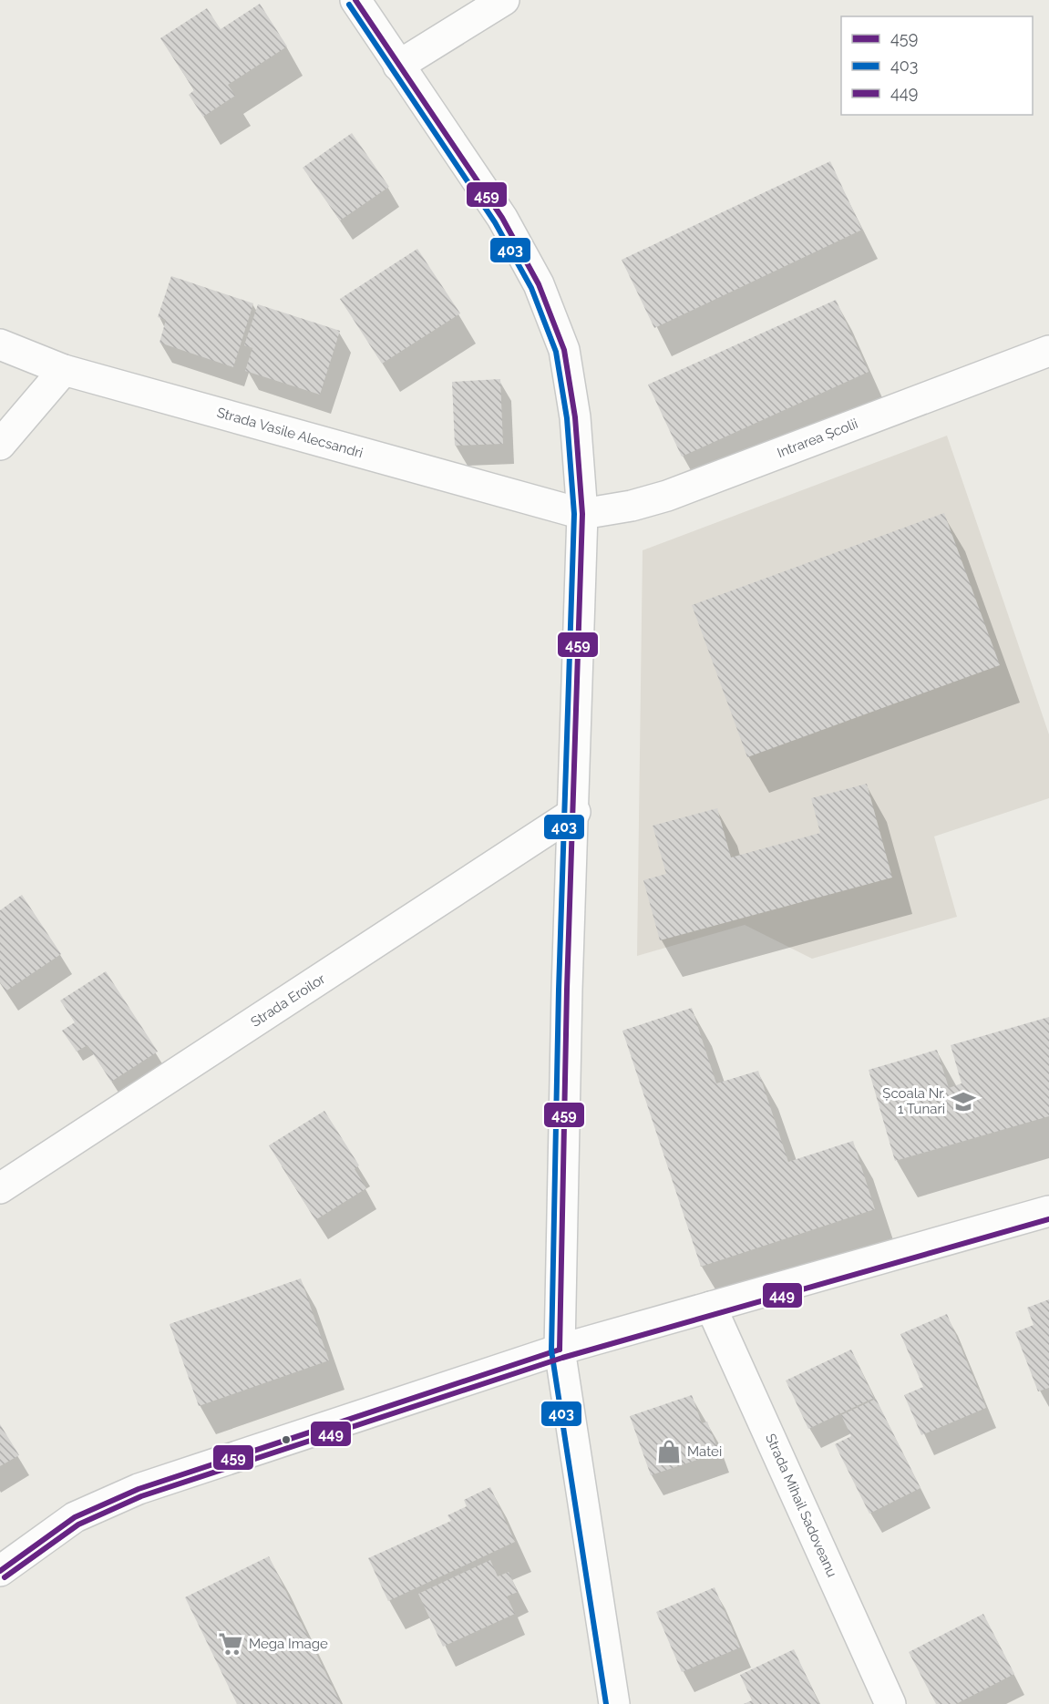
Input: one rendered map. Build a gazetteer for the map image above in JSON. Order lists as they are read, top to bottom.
{
  "streets": {
    "main road": [
      "Strada Vasile Alecsandri",
      "Intrarea Școlii",
      "Strada Eroilor",
      "Strada Mihail Sadoveanu"
    ]
  },
  "crossings": [
    ["Strada Vasile Alecsandri", "Intrarea Școlii"]
  ],
  "places": {
    "school or university": ["Școala Nr. 1 Tunari"],
    "shop": ["Matei"],
    "supermarket": ["Mega Image"]
  },
  "lines": ["transit line 459", "transit line 403", "transit line 449"],
  "legend": ["459", "403", "449"]
}
